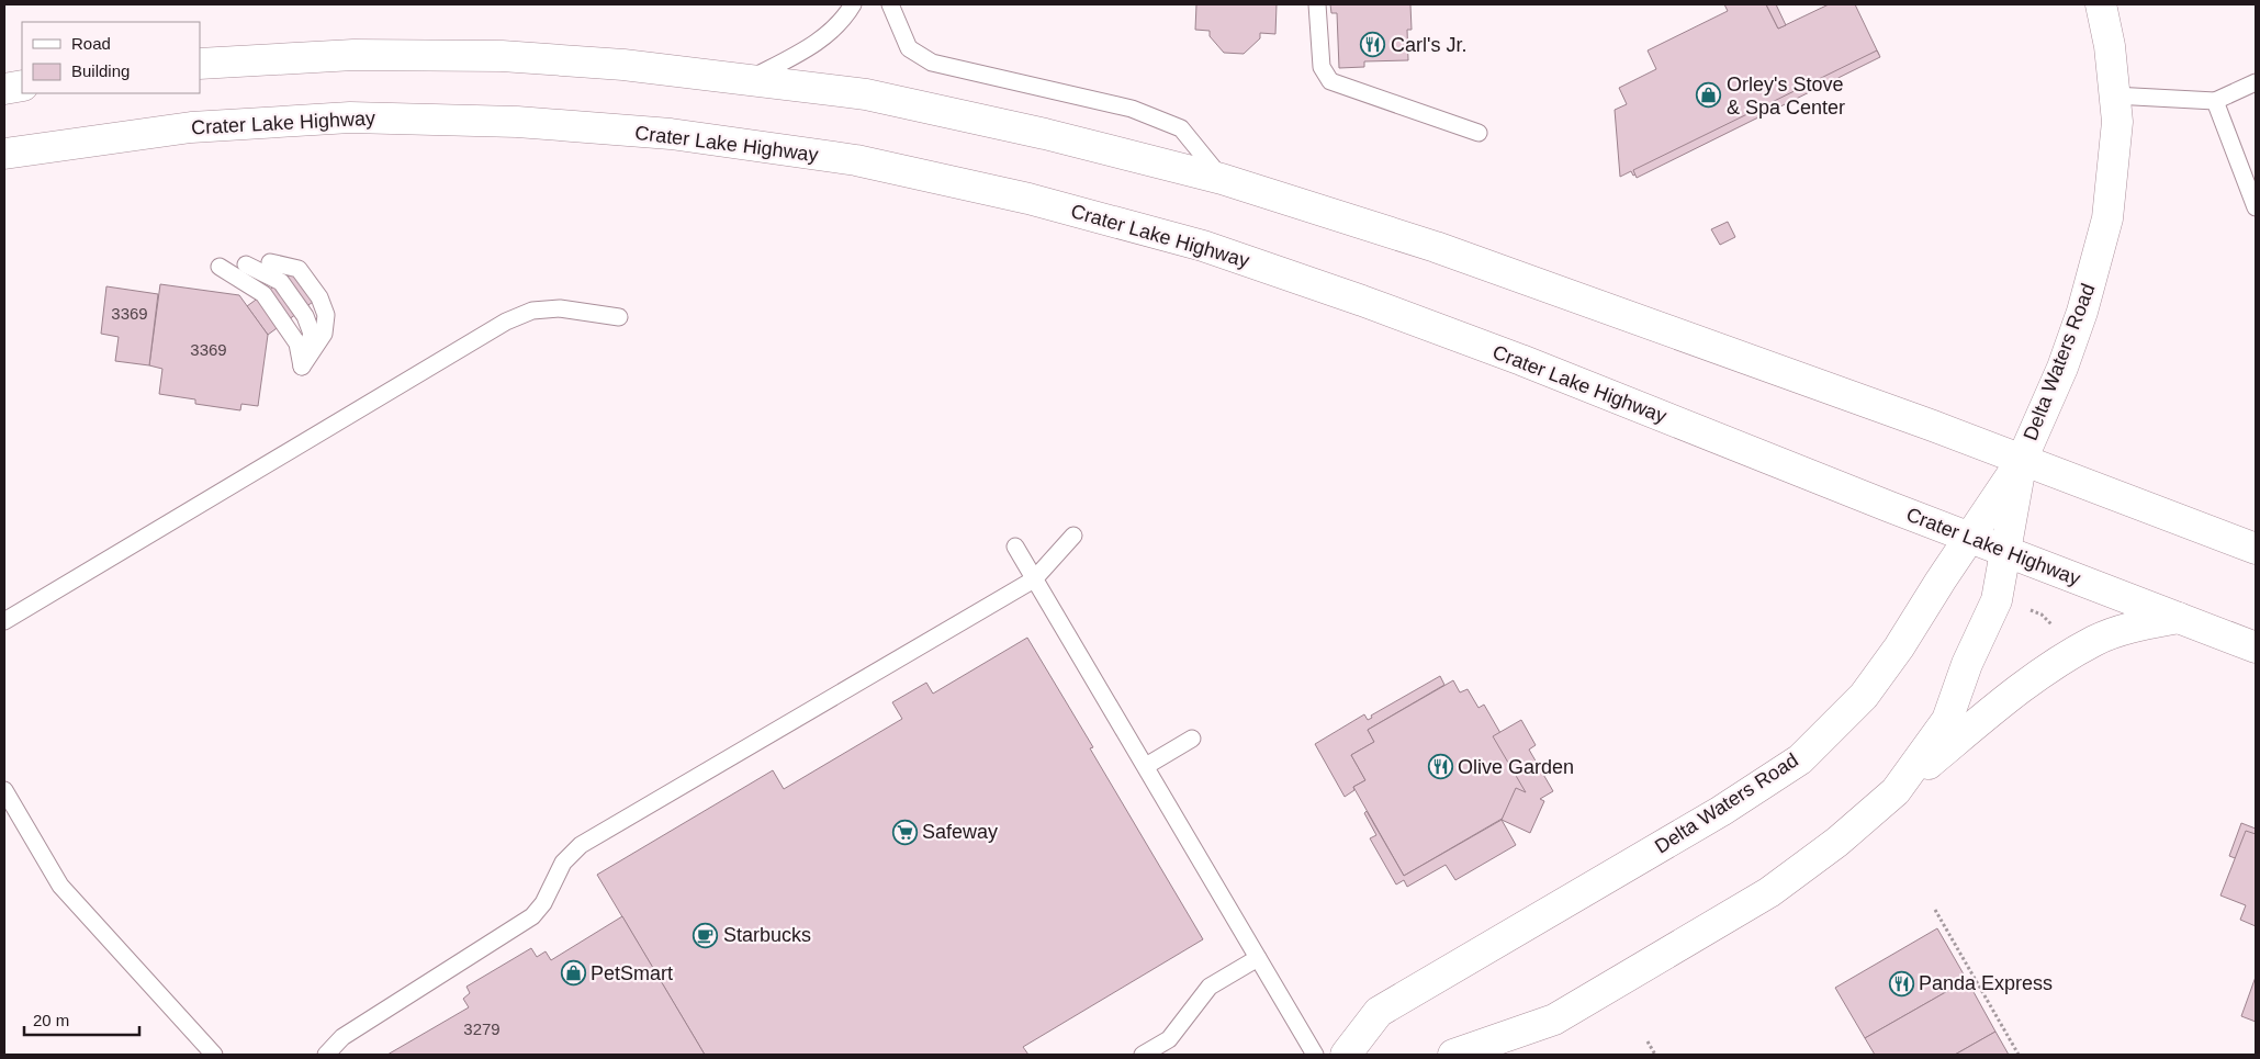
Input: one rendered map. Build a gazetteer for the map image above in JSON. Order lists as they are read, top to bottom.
{
  "streets": {
    "main road": ["Crater Lake Highway", "Delta Waters Road"]
  },
  "crossings": [
    ["Crater Lake Highway", "Delta Waters Road"]
  ],
  "places": {
    "restaurant": ["Carl's Jr.", "Olive Garden", "Panda Express"],
    "shop": ["Orley's Stove & Spa Center", "PetSmart"],
    "supermarket": ["Safeway"],
    "cafe": ["Starbucks"]
  },
  "house_numbers": ["3369", "3369", "3279"],
  "legend": ["Road", "Building"],
  "scale_bar": "20 m"
}
